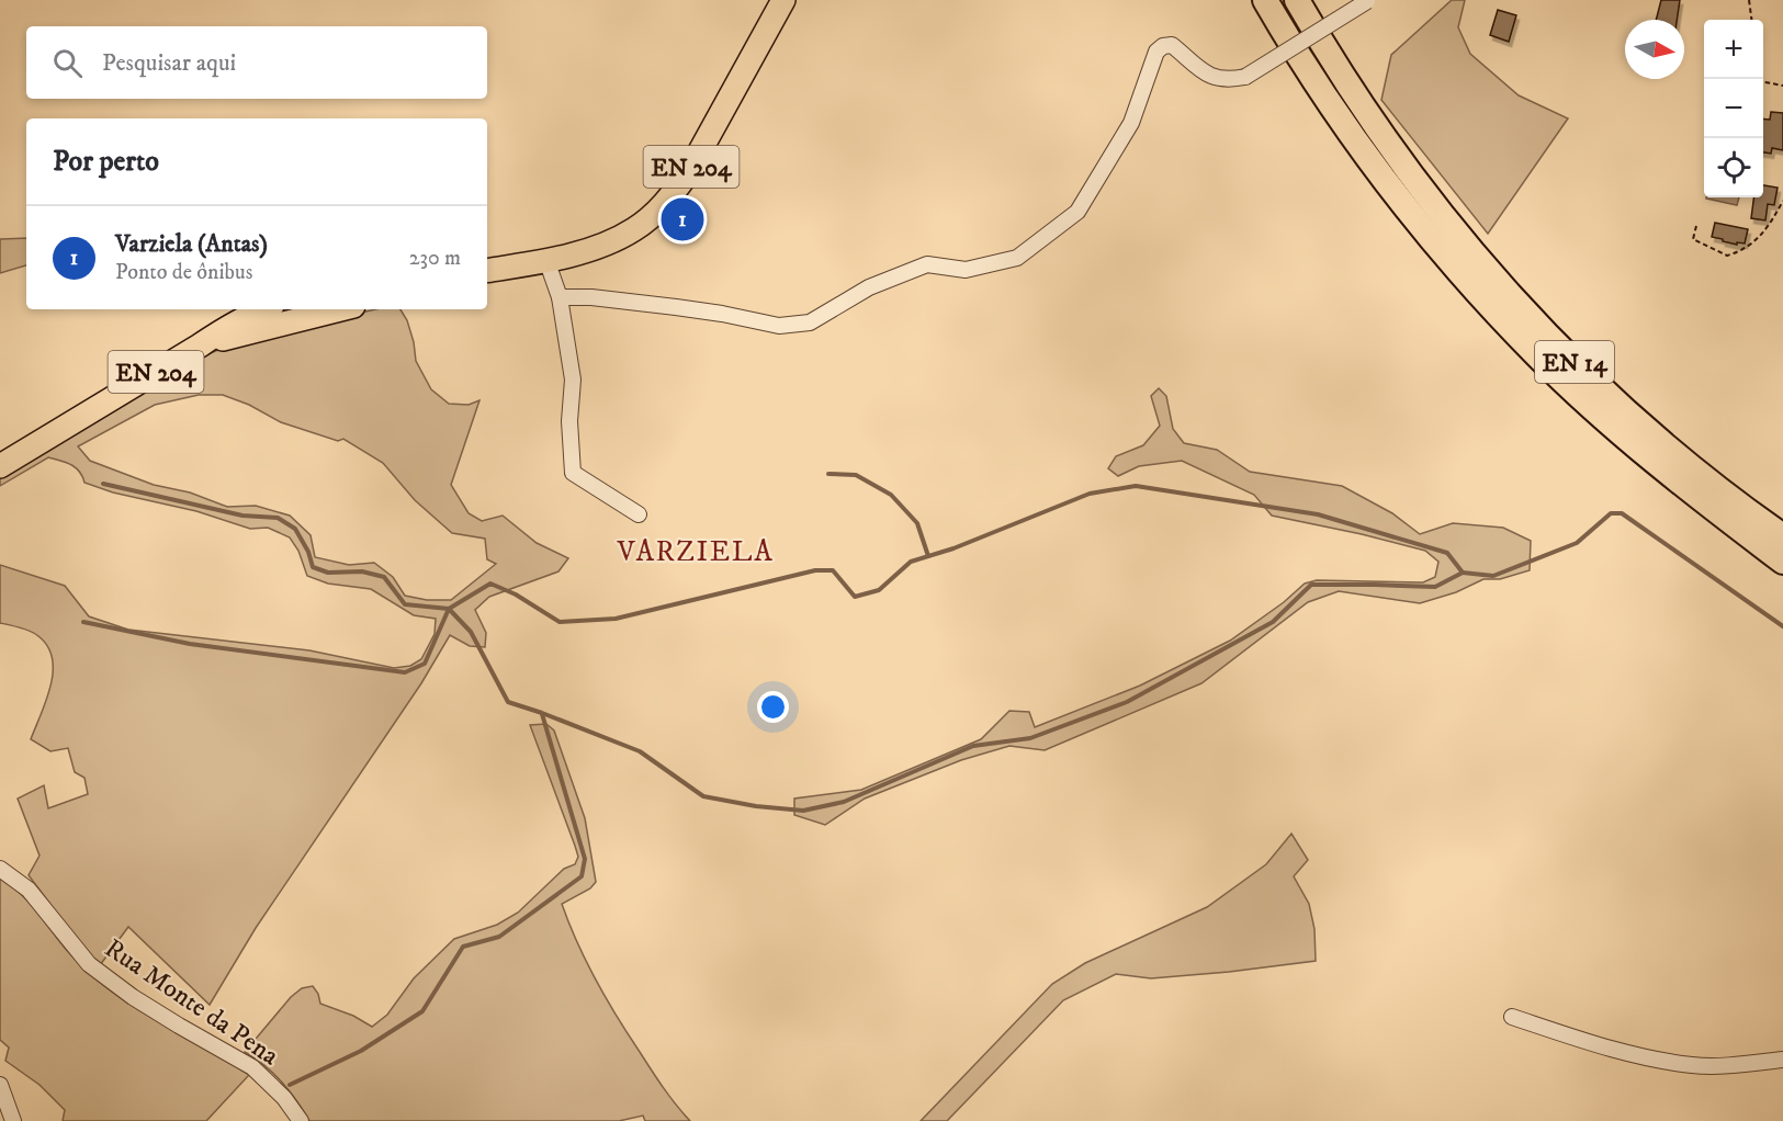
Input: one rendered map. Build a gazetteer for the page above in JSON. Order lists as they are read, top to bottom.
{
  "streets": {
    "highway": ["EN 14"],
    "main road": ["EN 204"],
    "street": ["Rua Monte da Pena"]
  },
  "districts": ["VARZIELA"],
  "north": "right",
  "page": {
    "map_buttons": ["+", "−"],
    "search": "Pesquisar aqui",
    "heading": "Por perto",
    "pins": "1",
    "list": [
      {
        "mark": "1",
        "name": "Varziela (Antas)",
        "note": "Ponto de ônibus",
        "value": "230 m"
      }
    ]
  }
}
